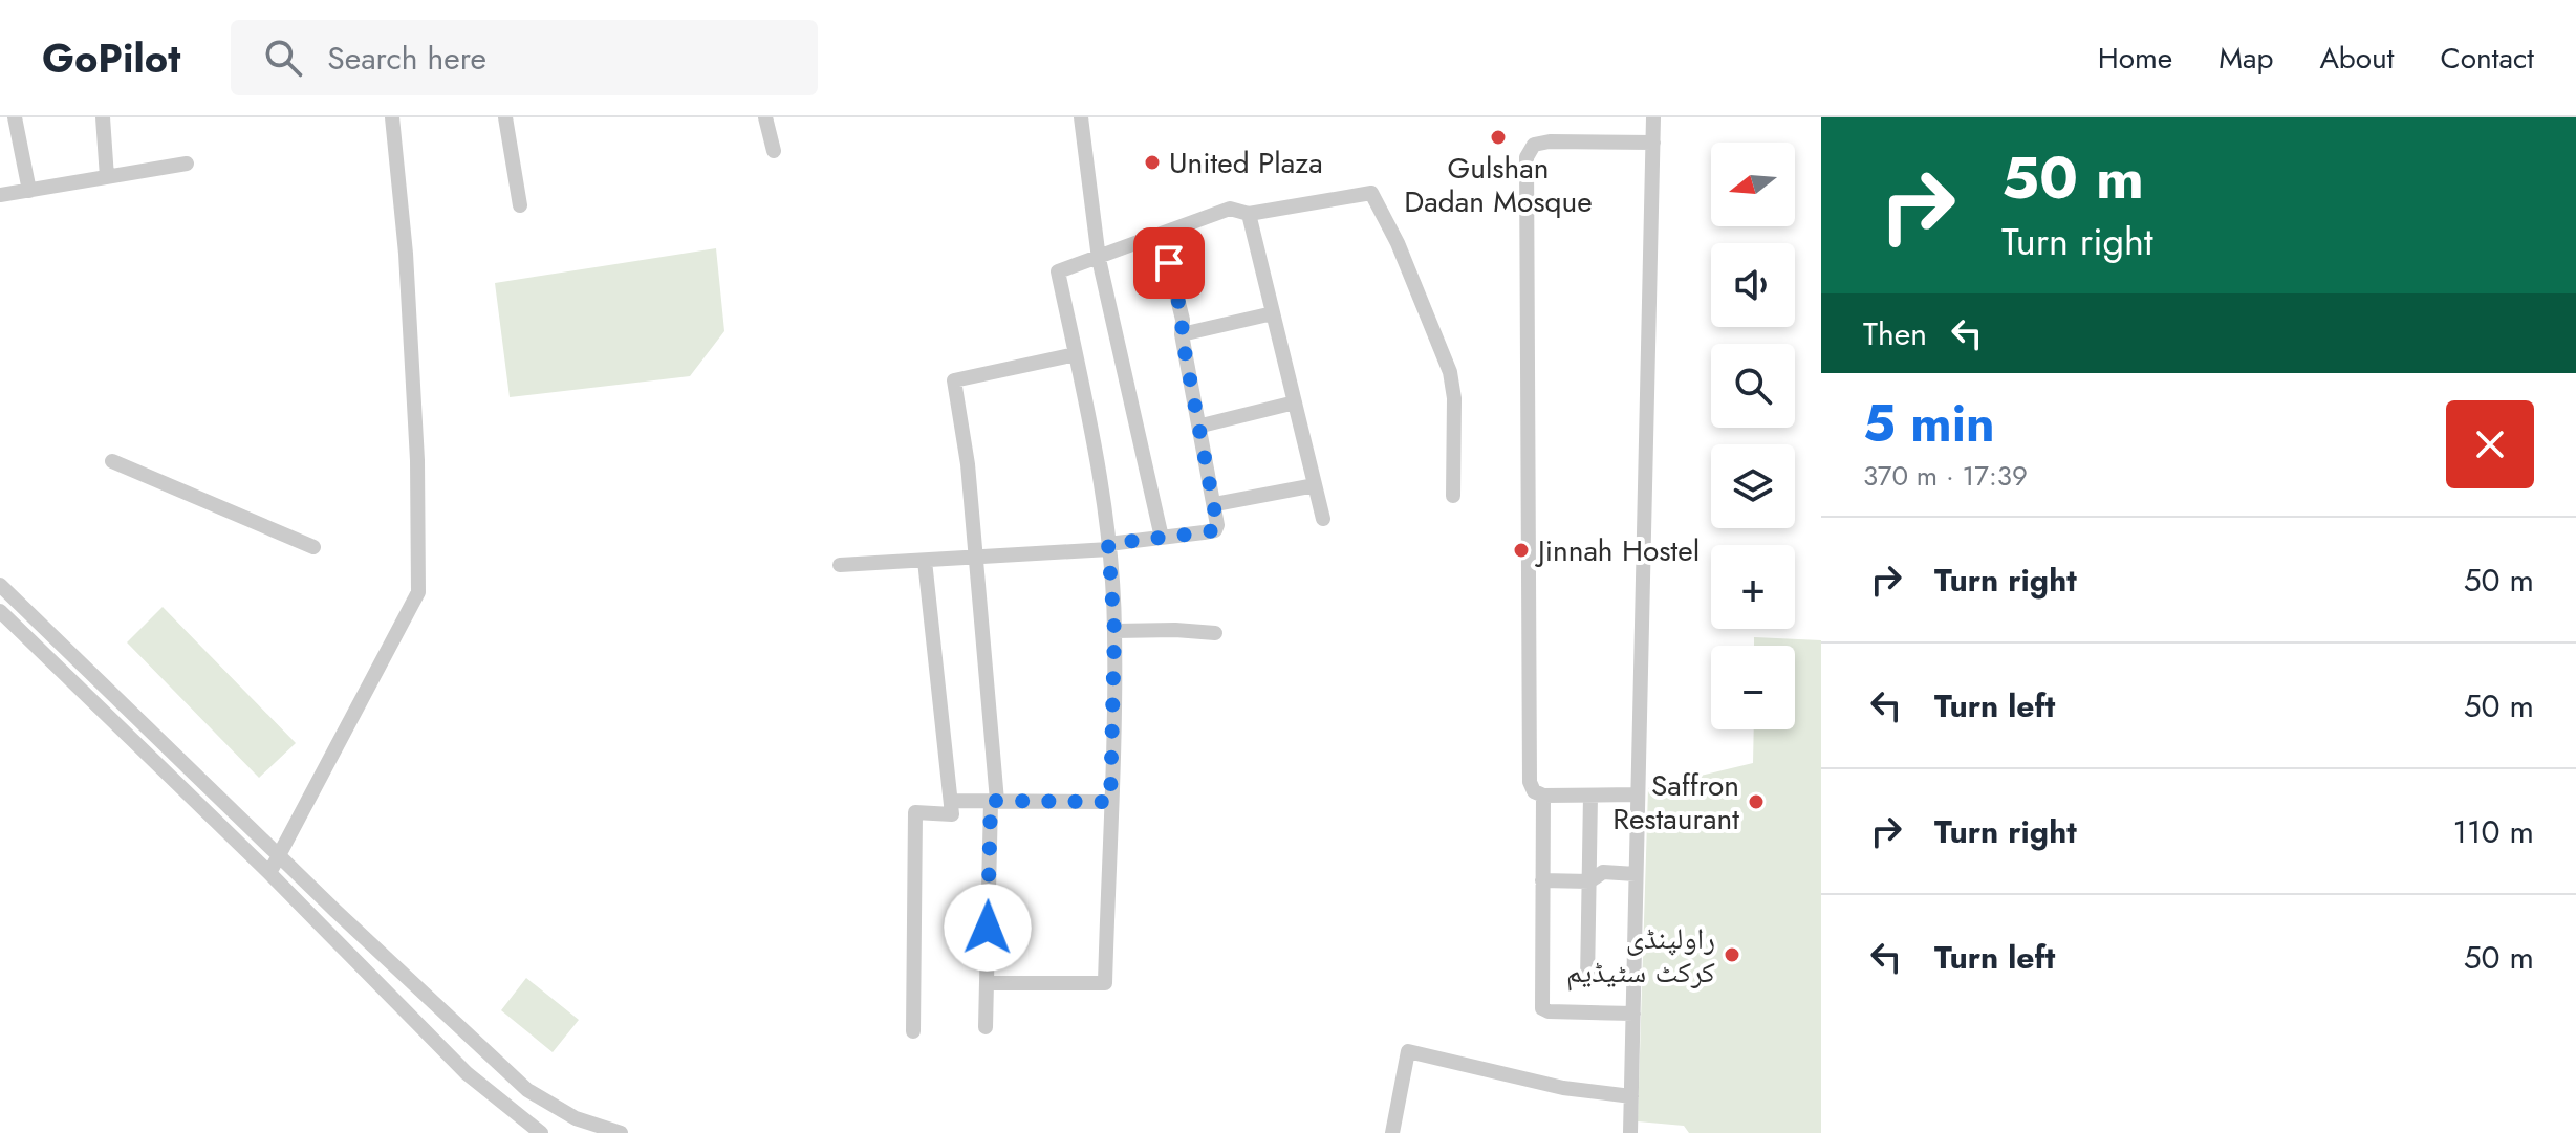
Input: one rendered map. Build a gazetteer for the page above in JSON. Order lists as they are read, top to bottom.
{
  "places": [
    "Gulshan Dadan Mosque",
    "United Plaza",
    "Jinnah Hostel",
    "Saffron Restaurant",
    "راولپنڈی کرکٹ سٹیڈیم"
  ],
  "north": "left",
  "page": {
    "header": "GoPilot",
    "search": "Search here",
    "nav": [
      "Home",
      "Map",
      "About",
      "Contact"
    ],
    "turn": ["50 m", "Turn right"],
    "map_buttons": ["+", "−"],
    "then": "Then",
    "heading": ["5 min", "370 m · 17:39"],
    "list": [
      {
        "name": "Turn right",
        "value": "50 m"
      },
      {
        "name": "Turn left",
        "value": "50 m"
      },
      {
        "name": "Turn right",
        "value": "110 m"
      },
      {
        "name": "Turn left",
        "value": "50 m"
      }
    ]
  }
}
